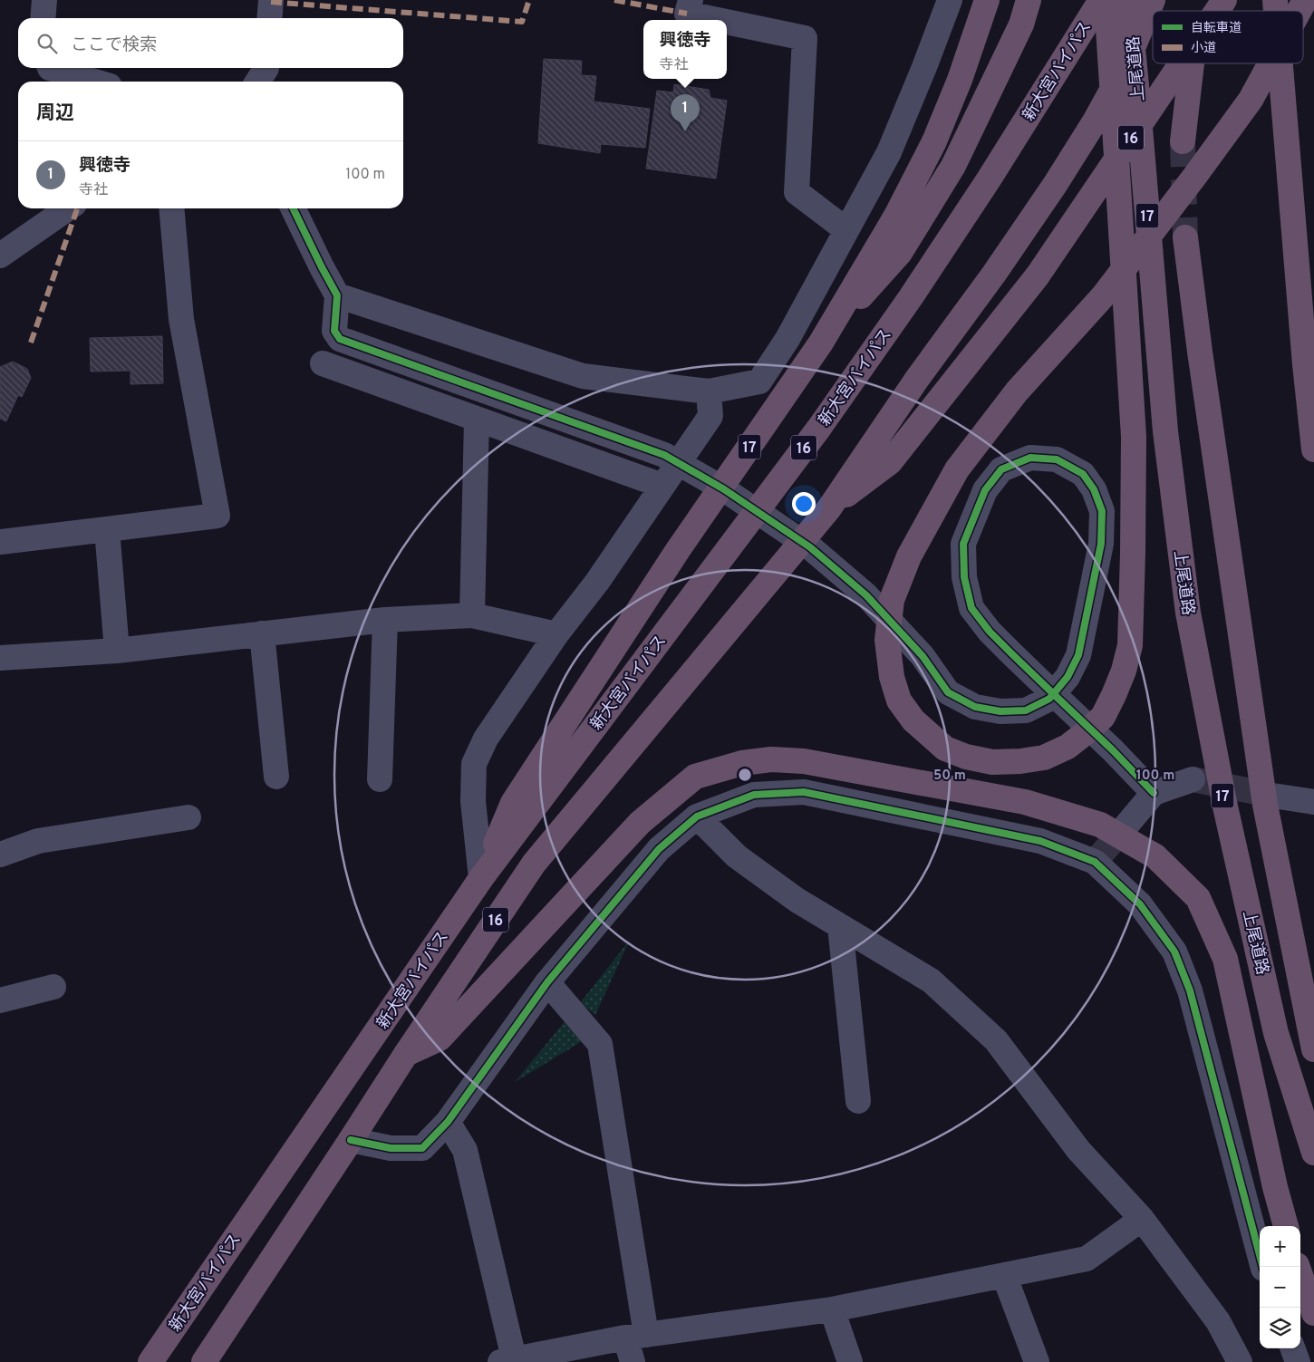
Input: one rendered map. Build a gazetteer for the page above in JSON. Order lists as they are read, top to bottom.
{
  "streets": {
    "highway": [
      "上尾道路",
      "新大宮バイパス",
      "16",
      "17"
    ]
  },
  "crossings": [
    ["新大宮バイパス", "17"]
  ],
  "legend": ["自転車道", "小道"],
  "page": {
    "search": "ここで検索",
    "popup": ["興徳寺", "寺社"],
    "heading": "周辺",
    "pins": "1",
    "list": [
      {
        "mark": "1",
        "name": "興徳寺",
        "note": "寺社",
        "value": "100 m"
      }
    ],
    "map_buttons": ["+", "−"]
  },
  "rings": ["50 m", "100 m"]
}
